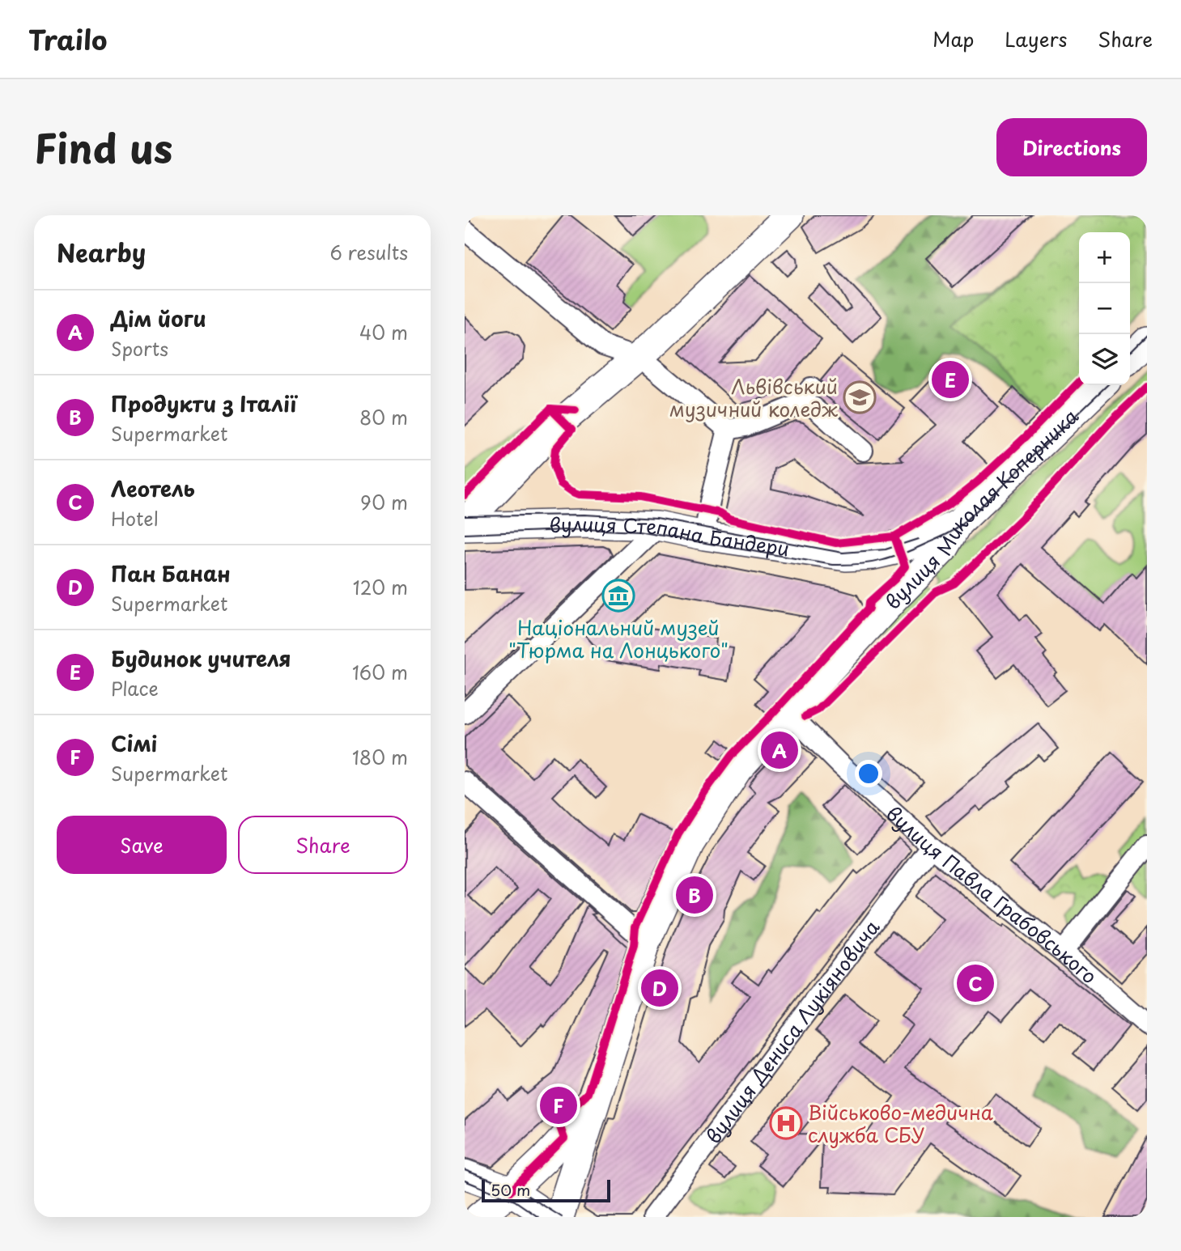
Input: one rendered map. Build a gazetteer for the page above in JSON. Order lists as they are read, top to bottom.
{
  "streets": {
    "main road": ["вулиця Миколая Коперника", "вулиця Степана Бандери"],
    "street": ["вулиця Павла Грабовського", "вулиця Дениса Лукіяновича"]
  },
  "crossings": [
    ["вулиця Миколая Коперника", "вулиця Степана Бандери"],
    ["вулиця Миколая Коперника", "вулиця Павла Грабовського"],
    ["вулиця Павла Грабовського", "вулиця Дениса Лукіяновича"]
  ],
  "places": {
    "school or university": ["Львівський музичний коледж"],
    "museum": ["Національний музей \"Тюрма на Лонцького\""],
    "hospital": ["Військово-медична служба СБУ"]
  },
  "scale_bar": "50 m",
  "page": {
    "header": "Trailo",
    "nav": ["Map", "Layers", "Share"],
    "title": "Find us",
    "buttons": [
      "Directions",
      ["Save", "Share"]
    ],
    "heading": ["Nearby", "6 results"],
    "map_buttons": ["+", "−"],
    "list": [
      {
        "mark": "A",
        "name": "Дім йоги",
        "note": "Sports",
        "value": "40 m"
      },
      {
        "mark": "B",
        "name": "Продукти з Італії",
        "note": "Supermarket",
        "value": "80 m"
      },
      {
        "mark": "C",
        "name": "Леотель",
        "note": "Hotel",
        "value": "90 m"
      },
      {
        "mark": "D",
        "name": "Пан Банан",
        "note": "Supermarket",
        "value": "120 m"
      },
      {
        "mark": "E",
        "name": "Будинок учителя",
        "note": "Place",
        "value": "160 m"
      },
      {
        "mark": "F",
        "name": "Сімі",
        "note": "Supermarket",
        "value": "180 m"
      }
    ],
    "pins": [
      "E",
      "A",
      "B",
      "C",
      "D",
      "F"
    ],
    "scale": "50 m"
  }
}
